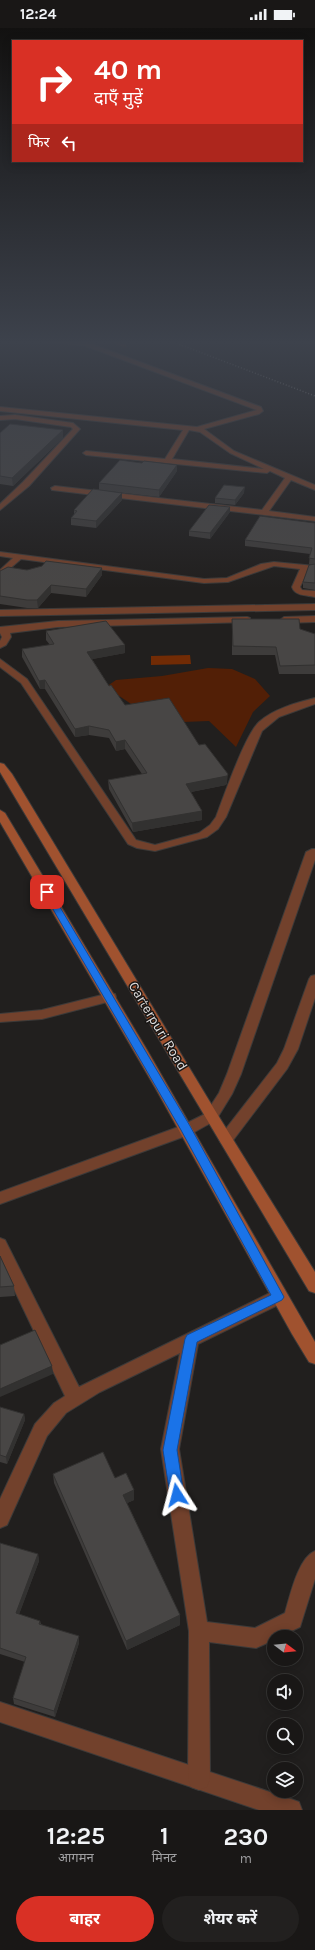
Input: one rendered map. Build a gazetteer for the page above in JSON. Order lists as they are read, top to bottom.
{
  "streets": {
    "main road": ["Carterpuri Road"]
  },
  "north": "right",
  "page": {
    "status": "12:24",
    "turn": ["40 m", "दाएँ मुड़ें"],
    "then": "फिर",
    "eta": [
      "12:25",
      "आगमन",
      "1",
      "मिनट",
      "230",
      "m"
    ],
    "buttons": ["बाहर", "शेयर करें"]
  }
}
